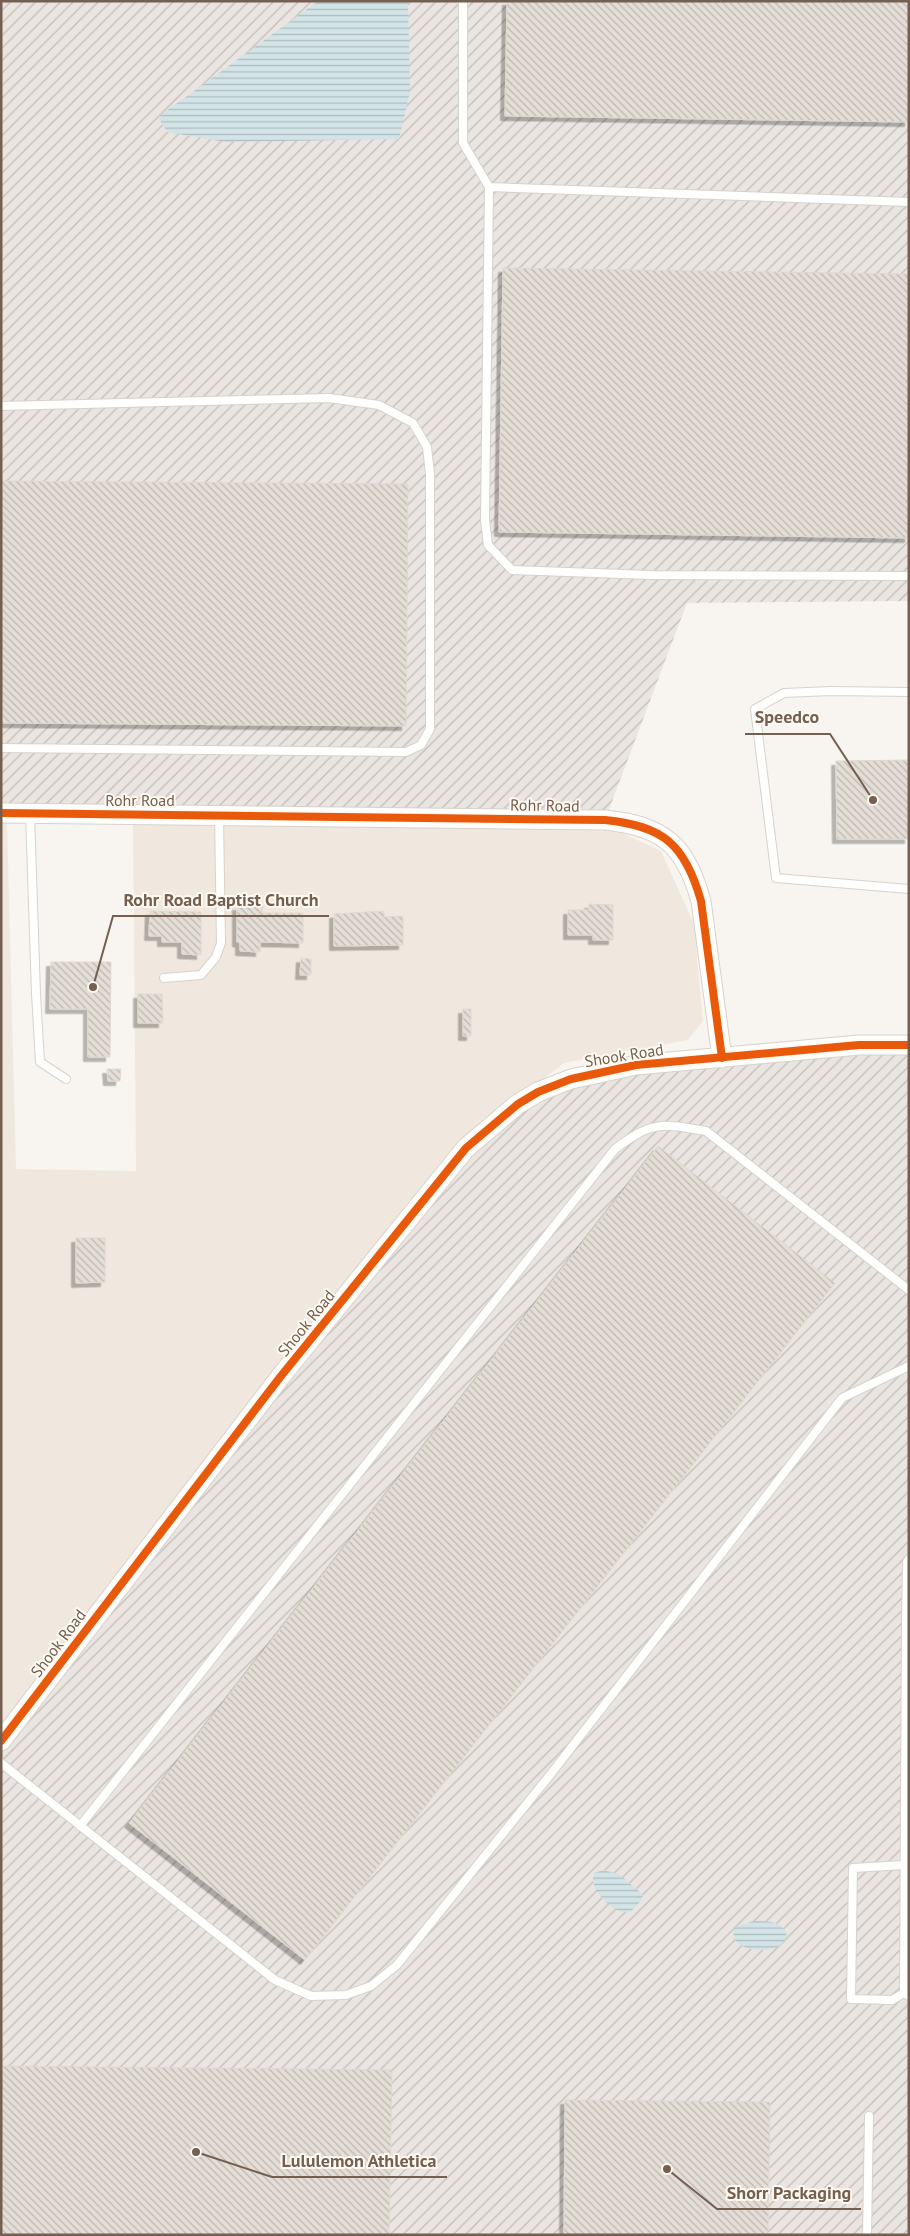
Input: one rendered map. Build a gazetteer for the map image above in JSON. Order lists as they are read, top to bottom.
{
  "streets": {
    "street": ["Rohr Road", "Shook Road"]
  },
  "crossings": [
    ["Rohr Road", "Shook Road"]
  ],
  "places": [
    "Speedco",
    "Rohr Road Baptist Church",
    "Lululemon Athletica",
    "Shorr Packaging"
  ]
}
